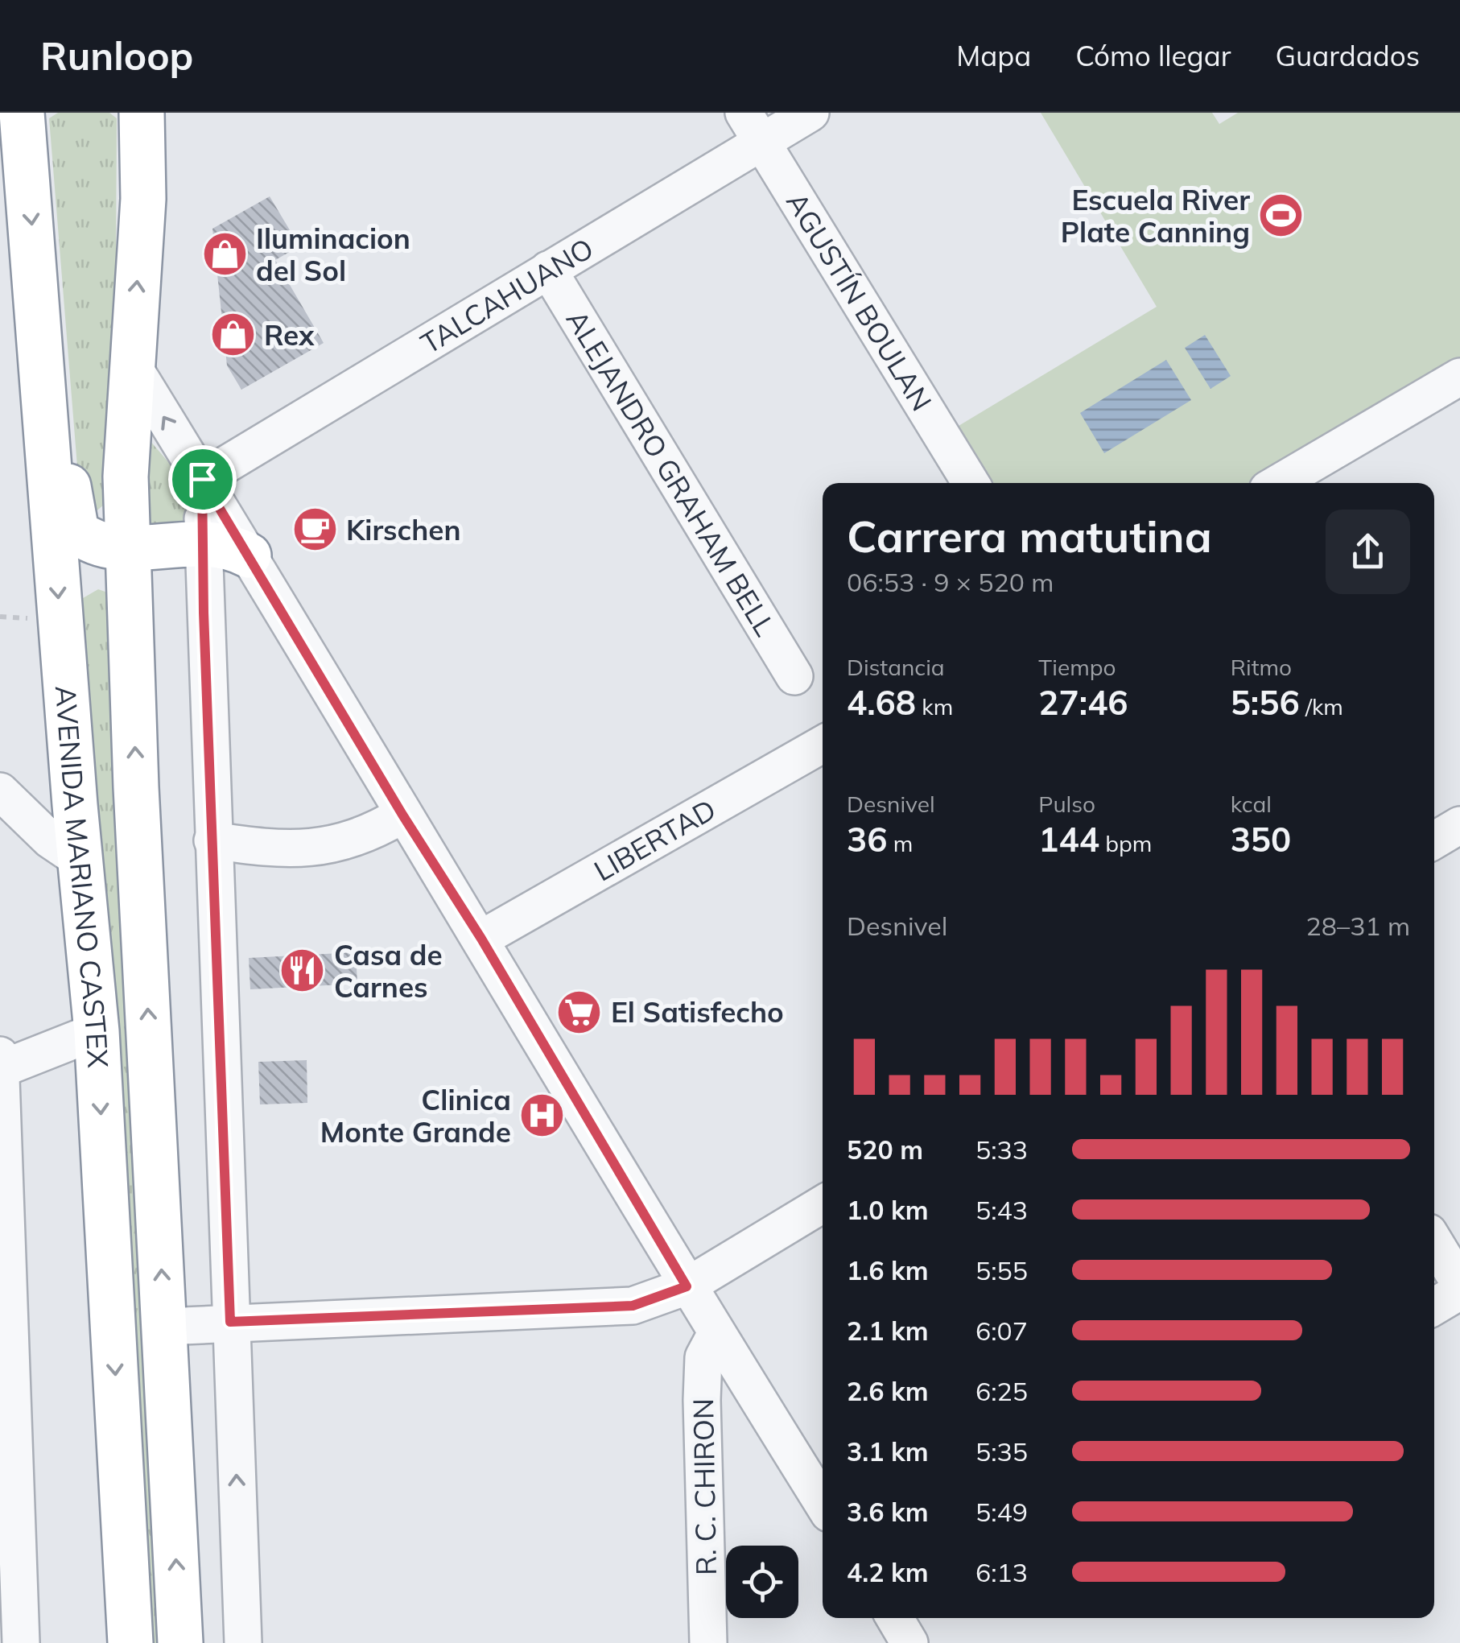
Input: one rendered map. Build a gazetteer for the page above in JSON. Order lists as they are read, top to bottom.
{
  "streets": {
    "highway": ["AVENIDA MARIANO CASTEX"],
    "street": [
      "TALCAHUANO",
      "AGUSTÍN BOULAN",
      "ALEJANDRO GRAHAM BELL",
      "LIBERTAD",
      "R. C. CHIRON"
    ]
  },
  "crossings": [
    ["TALCAHUANO", "AGUSTÍN BOULAN"],
    ["TALCAHUANO", "ALEJANDRO GRAHAM BELL"]
  ],
  "places": {
    "sports": ["Escuela River Plate Canning"],
    "shop": ["Iluminacion del Sol", "Rex"],
    "cafe": ["Kirschen"],
    "restaurant": ["Casa de Carnes"],
    "supermarket": ["El Satisfecho"],
    "hospital": ["Clinica Monte Grande"]
  },
  "page": {
    "header": "Runloop",
    "nav": ["Mapa", "Cómo llegar", "Guardados"],
    "heading": ["Carrera matutina", "06:53 · 9 × 520 m"],
    "stats": [
      ["Distancia", "4.68 km"],
      ["Tiempo", "27:46"],
      ["Ritmo", "5:56 /km"],
      ["Desnivel", "36 m"],
      ["Pulso", "144 bpm"],
      ["kcal", "350"]
    ],
    "chart": ["Desnivel", "28–31 m"],
    "list": [
      {
        "name": "520 m",
        "note": "5:33"
      },
      {
        "name": "1.0 km",
        "note": "5:43"
      },
      {
        "name": "1.6 km",
        "note": "5:55"
      },
      {
        "name": "2.1 km",
        "note": "6:07"
      },
      {
        "name": "2.6 km",
        "note": "6:25"
      },
      {
        "name": "3.1 km",
        "note": "5:35"
      },
      {
        "name": "3.6 km",
        "note": "5:49"
      },
      {
        "name": "4.2 km",
        "note": "6:13"
      }
    ]
  }
}
